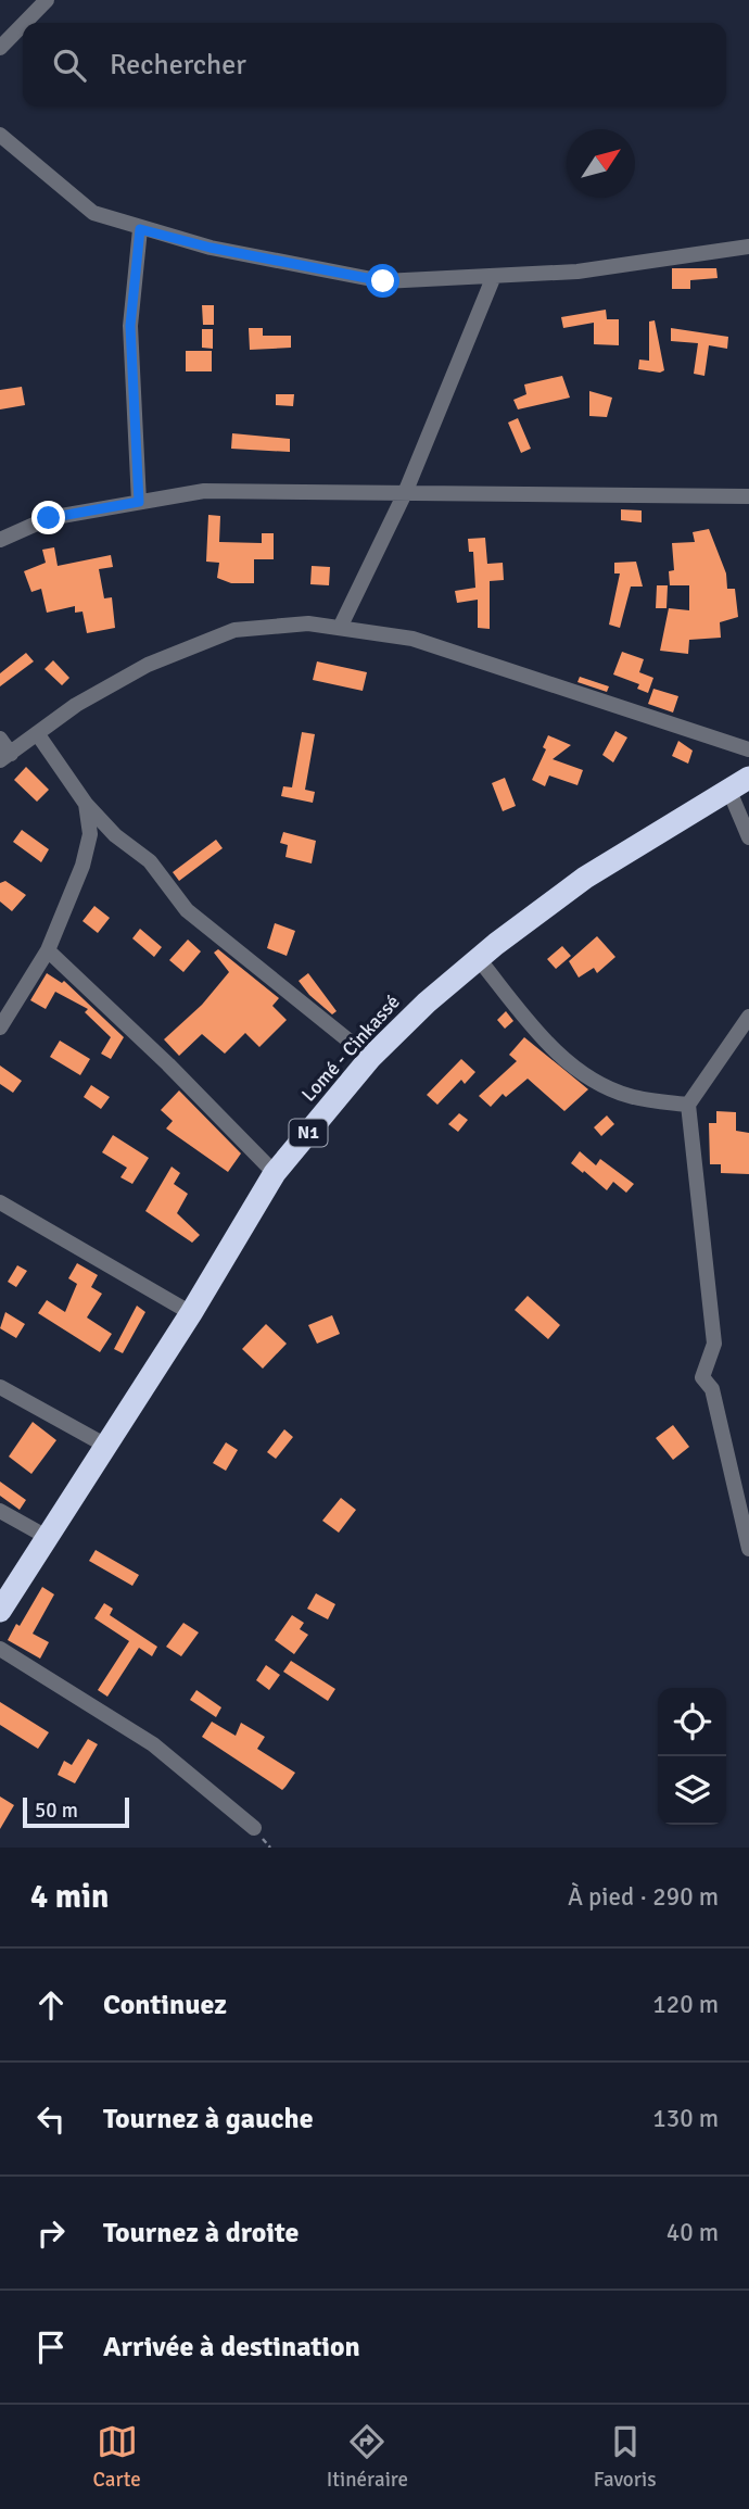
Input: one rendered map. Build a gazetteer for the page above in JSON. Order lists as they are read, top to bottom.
{
  "streets": {
    "highway": ["Lomé - Cinkassé", "N1"]
  },
  "scale_bar": "50 m",
  "north": "top right",
  "page": {
    "search": "Rechercher",
    "scale": "50 m",
    "heading": ["4 min", "À pied · 290 m"],
    "list": [
      ["Continuez", "120 m"],
      ["Tournez à gauche", "130 m"],
      ["Tournez à droite", "40 m"],
      "Arrivée à destination"
    ],
    "nav": ["Carte", "Itinéraire", "Favoris"]
  }
}
